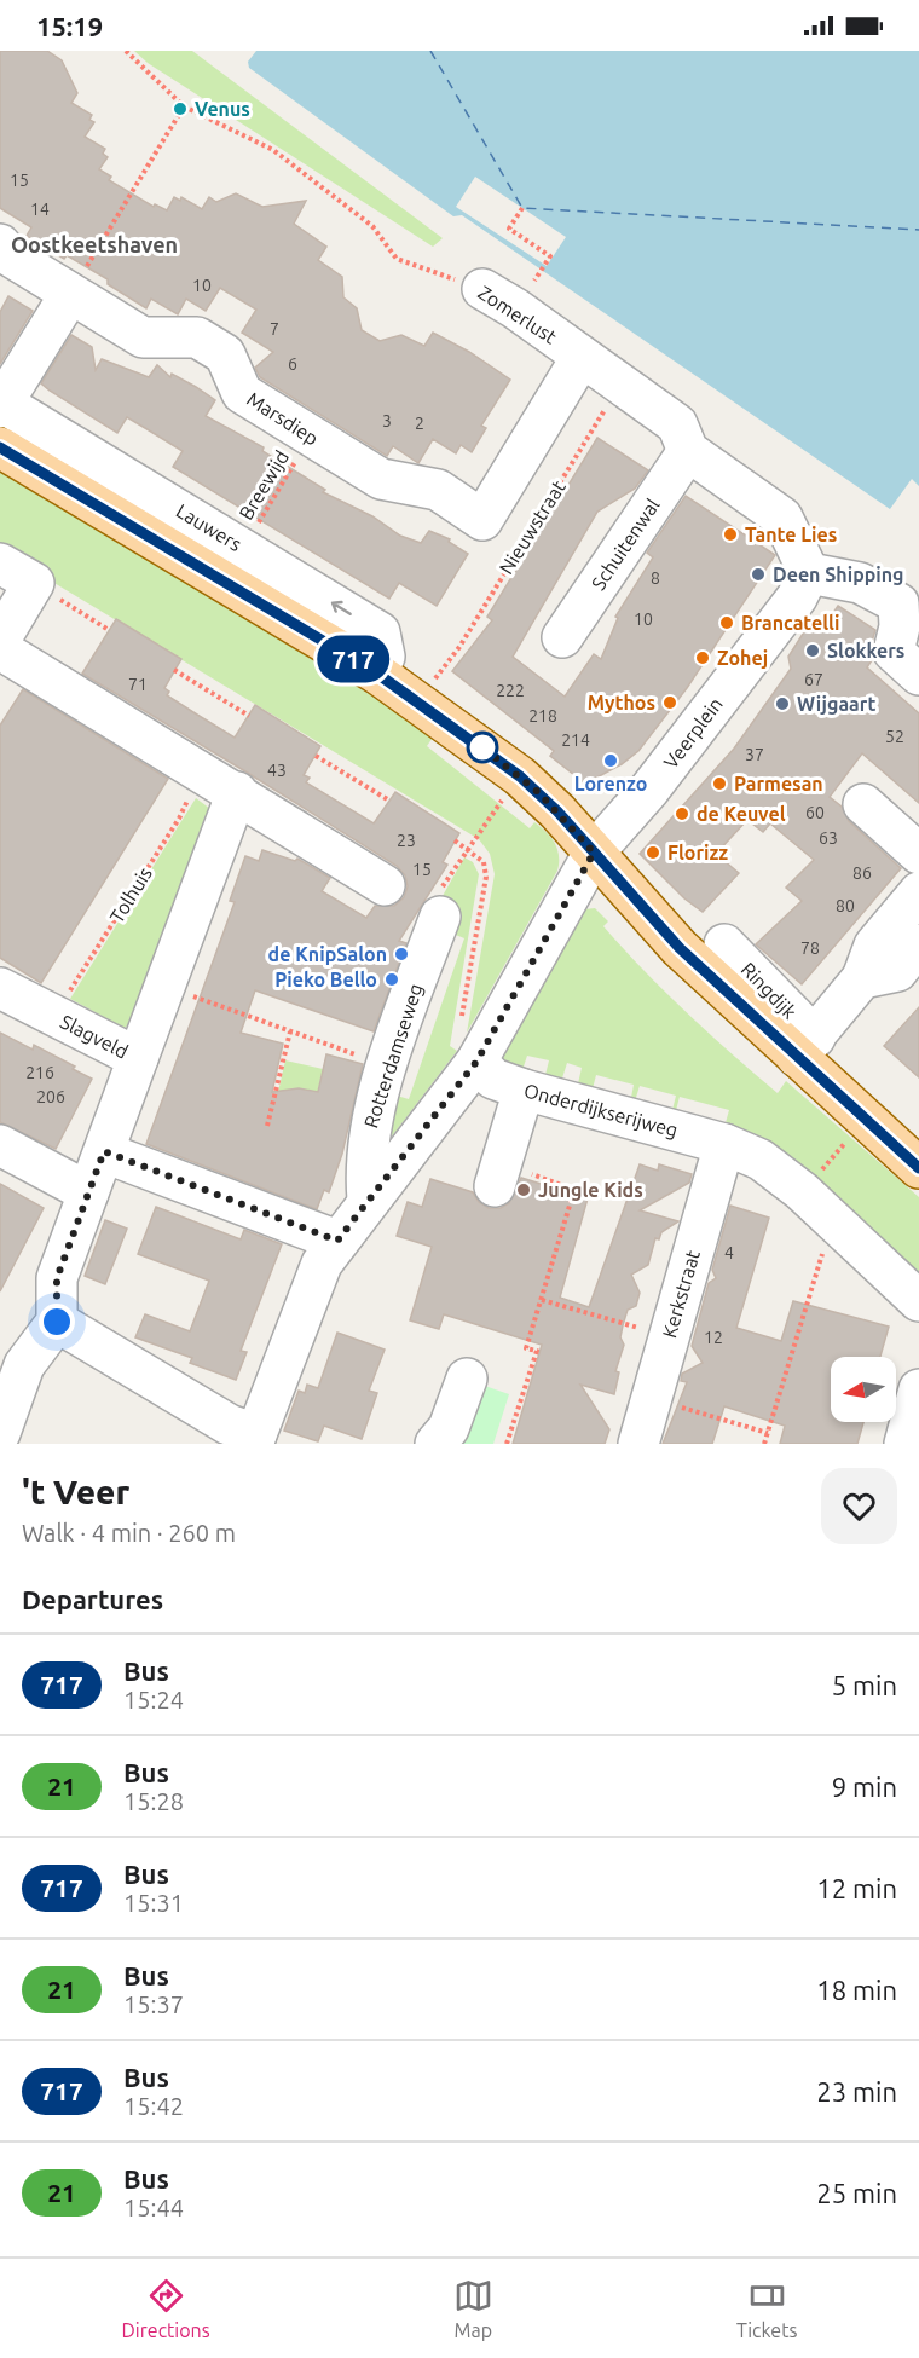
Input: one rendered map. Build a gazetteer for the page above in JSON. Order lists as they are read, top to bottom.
{
  "streets": {
    "main road": ["Ringdijk"],
    "street": [
      "Zomerlust",
      "Marsdiep",
      "Lauwers",
      "Schuitenwal",
      "Veerplein",
      "Slagveld",
      "Rotterdamseweg",
      "Onderdijkserijweg",
      "Kerkstraat"
    ],
    "path": ["Breewijd", "Nieuwstraat", "Tolhuis"]
  },
  "crossings": [
    ["Zomerlust", "Marsdiep"],
    ["Zomerlust", "Nieuwstraat"],
    ["Zomerlust", "Schuitenwal"],
    ["Zomerlust", "Veerplein"],
    ["Marsdiep", "Breewijd"],
    ["Breewijd", "Lauwers"],
    ["Lauwers", "Ringdijk"],
    ["Veerplein", "Ringdijk"],
    ["Tolhuis", "Slagveld"],
    ["Onderdijkserijweg", "Kerkstraat"]
  ],
  "one_way": ["Lauwers"],
  "districts": ["Oostkeetshaven"],
  "places": [
    "Venus",
    "Tante Lies",
    "Deen Shipping",
    "Brancatelli",
    "Slokkers",
    "Zohej",
    "Mythos",
    "Wijgaart",
    "Lorenzo",
    "Parmesan",
    "de Keuvel",
    "Florizz",
    "de KnipSalon",
    "Pieko Bello",
    "Jungle Kids"
  ],
  "lines": ["bus line 717"],
  "house_numbers": [
    "15",
    "14",
    "10",
    "7",
    "6",
    "3",
    "2",
    "8",
    "10",
    "67",
    "71",
    "222",
    "218",
    "52",
    "214",
    "37",
    "43",
    "60",
    "63",
    "23",
    "15",
    "86",
    "80",
    "78",
    "216",
    "206",
    "4",
    "12"
  ],
  "north": "left",
  "page": {
    "status": "15:19",
    "on_map": "717",
    "heading": [
      ["'t Veer", "Walk · 4 min · 260 m"],
      "Departures"
    ],
    "list": [
      {
        "mark": "717",
        "name": "Bus",
        "note": "15:24",
        "value": "5 min"
      },
      {
        "mark": "21",
        "name": "Bus",
        "note": "15:28",
        "value": "9 min"
      },
      {
        "mark": "717",
        "name": "Bus",
        "note": "15:31",
        "value": "12 min"
      },
      {
        "mark": "21",
        "name": "Bus",
        "note": "15:37",
        "value": "18 min"
      },
      {
        "mark": "717",
        "name": "Bus",
        "note": "15:42",
        "value": "23 min"
      },
      {
        "mark": "21",
        "name": "Bus",
        "note": "15:44",
        "value": "25 min"
      }
    ],
    "tabs": ["Directions", "Map", "Tickets"]
  }
}
